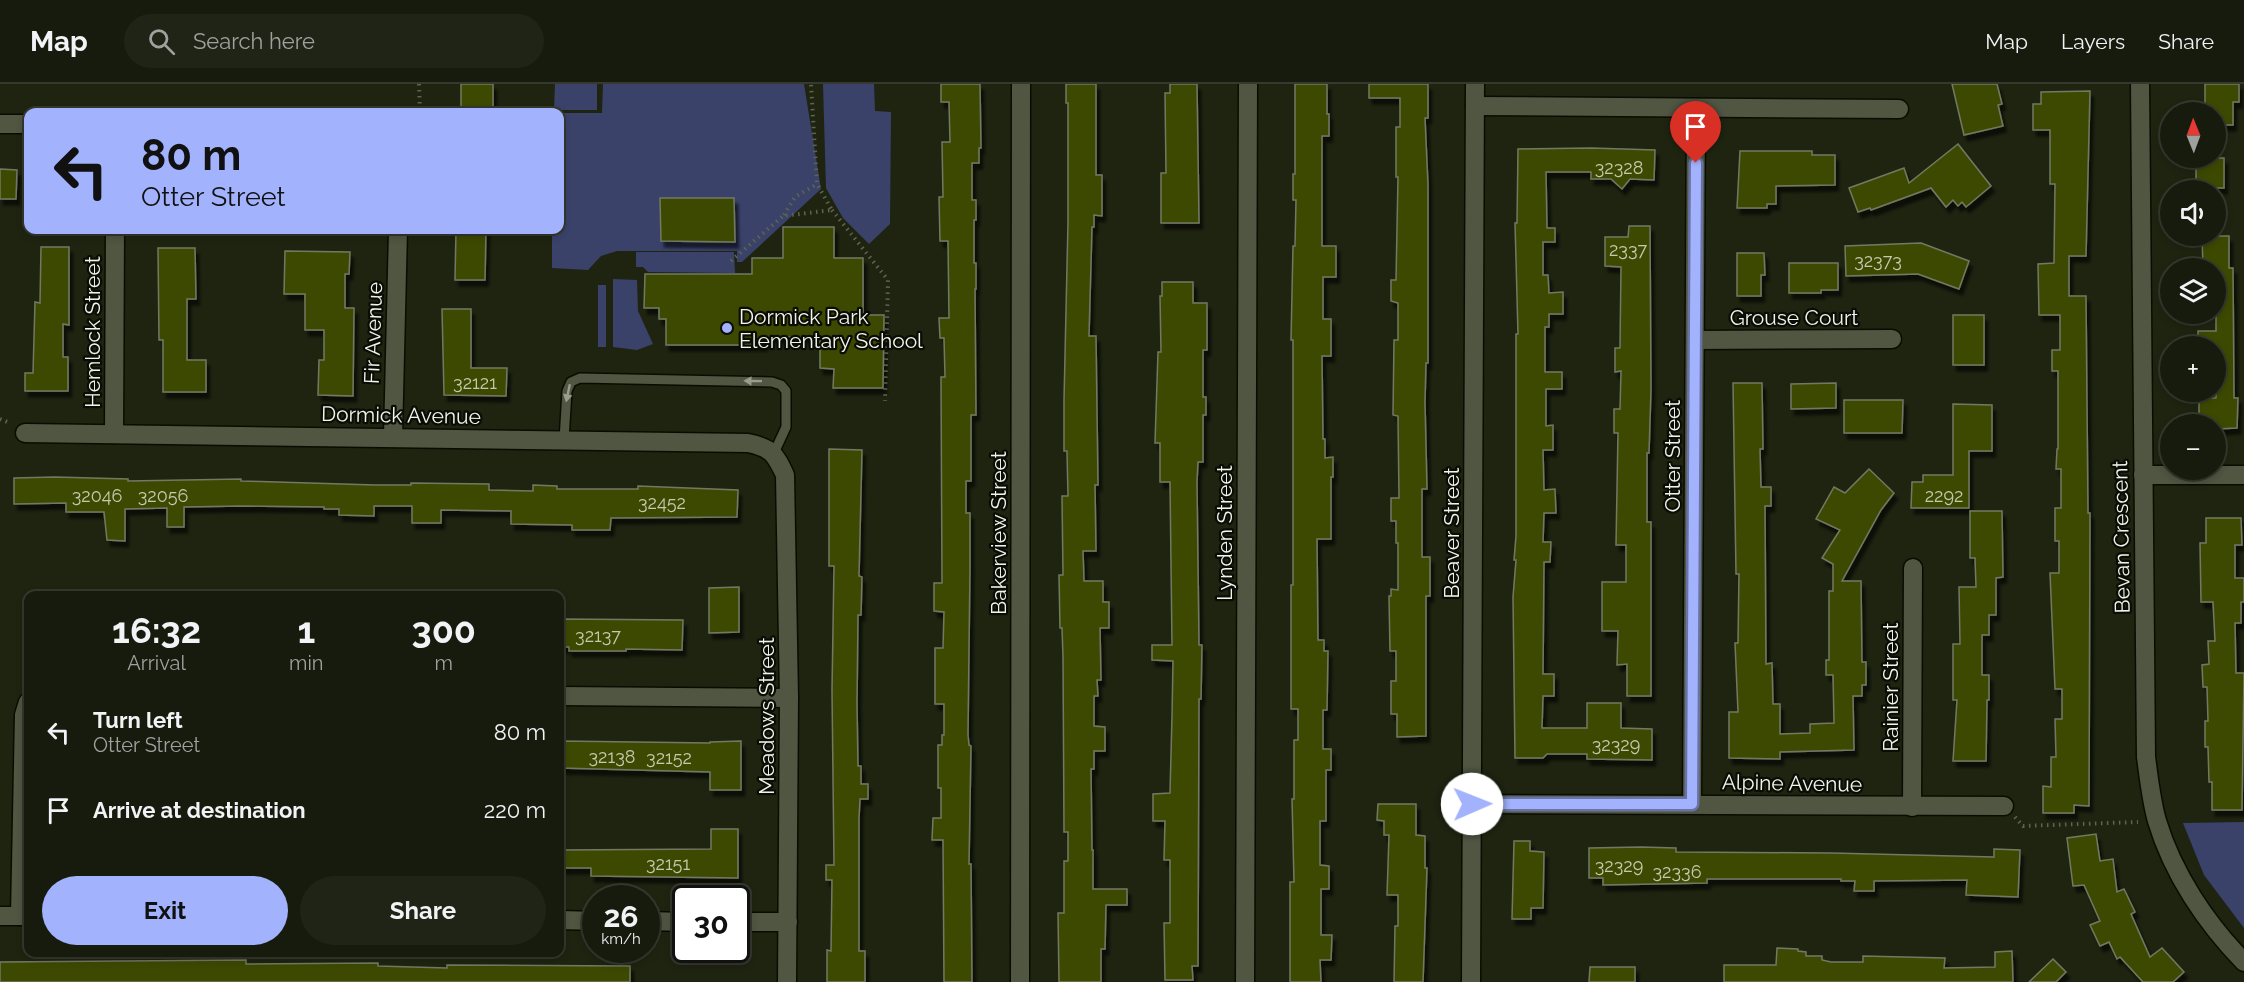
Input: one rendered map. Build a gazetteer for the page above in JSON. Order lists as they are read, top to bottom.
{
  "streets": {
    "street": [
      "Grouse Court",
      "Hemlock Street",
      "Fir Avenue",
      "Dormick Avenue",
      "Otter Street",
      "Bakerview Street",
      "Lynden Street",
      "Beaver Street",
      "Bevan Crescent",
      "Rainier Street",
      "Meadows Street",
      "Alpine Avenue"
    ]
  },
  "crossings": [
    ["Grouse Court", "Otter Street"],
    ["Hemlock Street", "Dormick Avenue"],
    ["Fir Avenue", "Dormick Avenue"],
    ["Dormick Avenue", "Meadows Street"],
    ["Otter Street", "Alpine Avenue"],
    ["Beaver Street", "Alpine Avenue"],
    ["Rainier Street", "Alpine Avenue"]
  ],
  "places": ["Dormick Park Elementary School"],
  "house_numbers": [
    "32328",
    "2337",
    "32373",
    "32121",
    "32046",
    "32056",
    "2292",
    "32452",
    "32137",
    "32329",
    "32138",
    "32152",
    "32151",
    "32329",
    "32336"
  ],
  "north": "top",
  "page": {
    "header": "Map",
    "search": "Search here",
    "nav": ["Map", "Layers", "Share"],
    "map_buttons": ["+", "−"],
    "turn": ["80 m", "Otter Street"],
    "eta": [
      "16:32",
      "Arrival",
      "1",
      "min",
      "300",
      "m"
    ],
    "list": [
      {
        "name": "Turn left",
        "note": "Otter Street",
        "value": "80 m"
      },
      {
        "name": "Arrive at destination",
        "value": "220 m"
      }
    ],
    "buttons": ["Exit", "Share"],
    "speed": "26 km/h",
    "limit": "30"
  }
}
